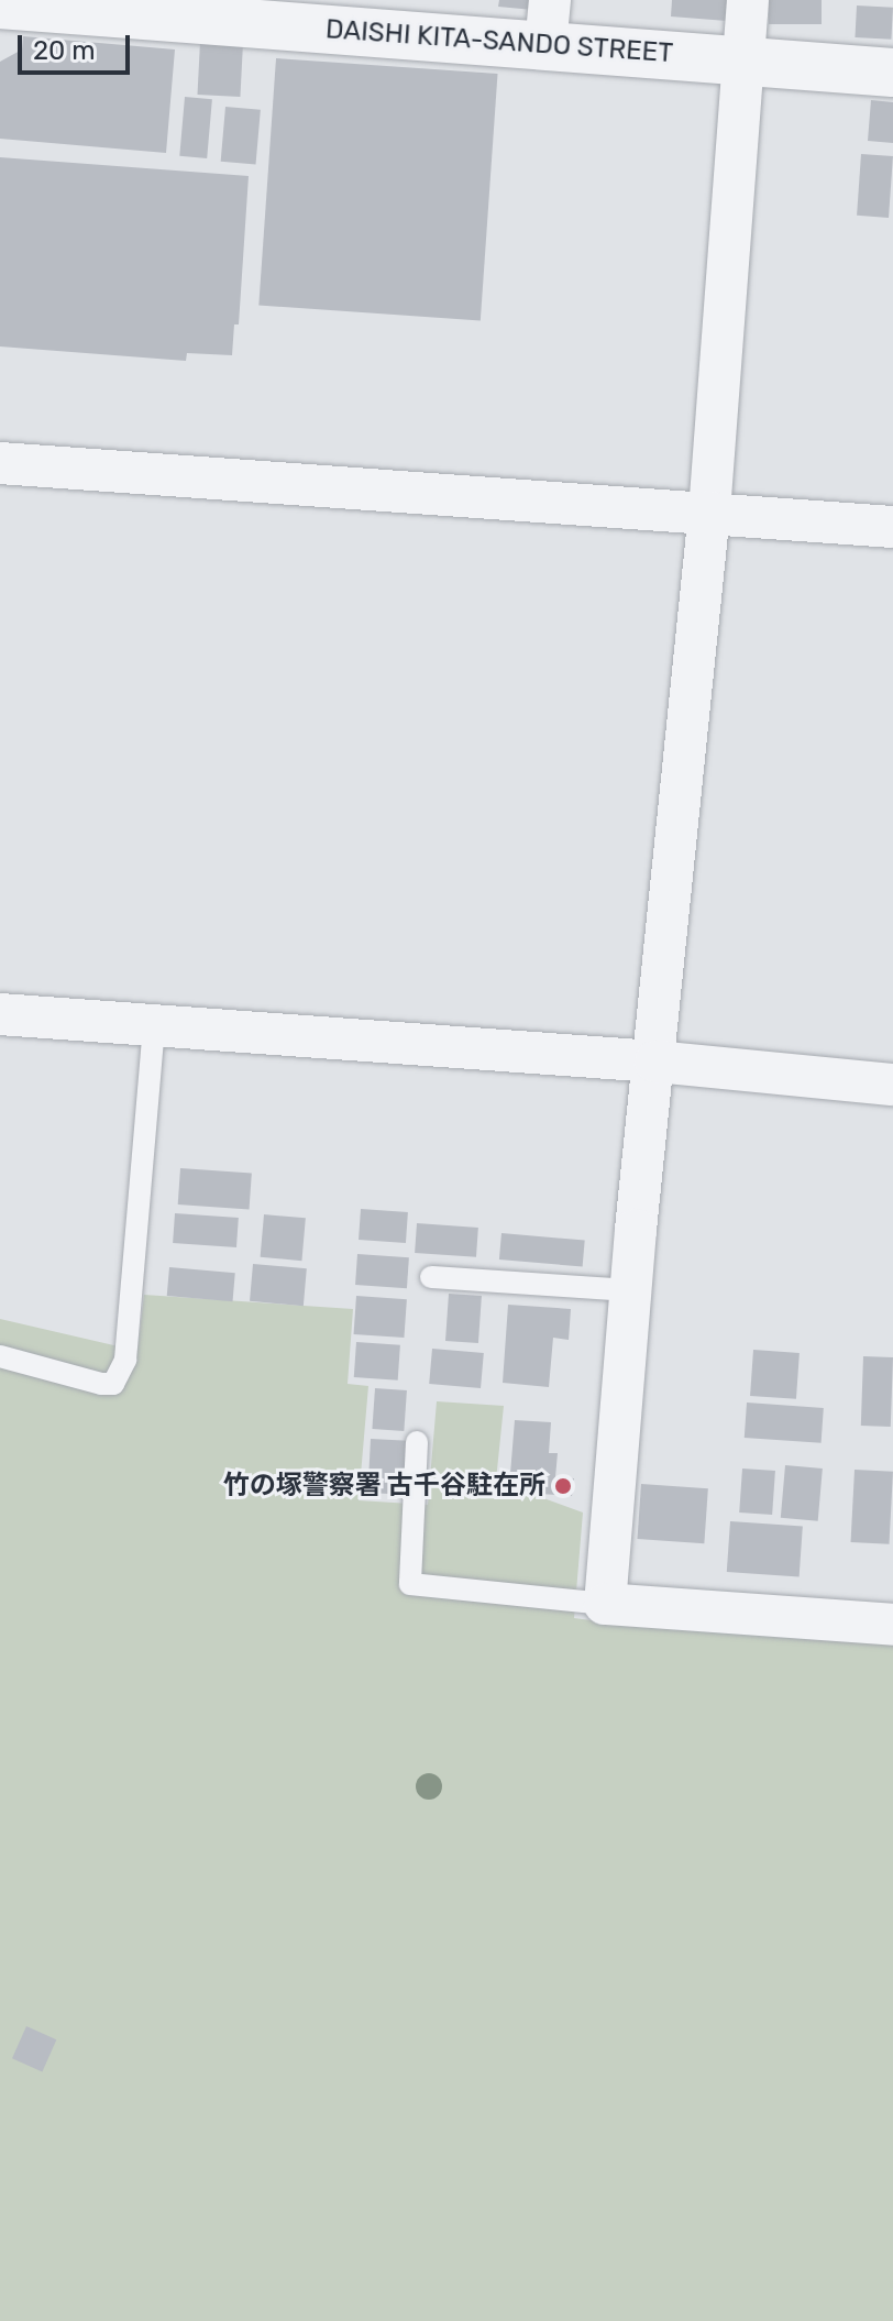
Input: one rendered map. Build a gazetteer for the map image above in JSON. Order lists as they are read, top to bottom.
{
  "streets": {
    "street": ["DAISHI KITA-SANDO STREET"]
  },
  "places": ["竹の塚警察署 古千谷駐在所"],
  "scale_bar": "20 m"
}
